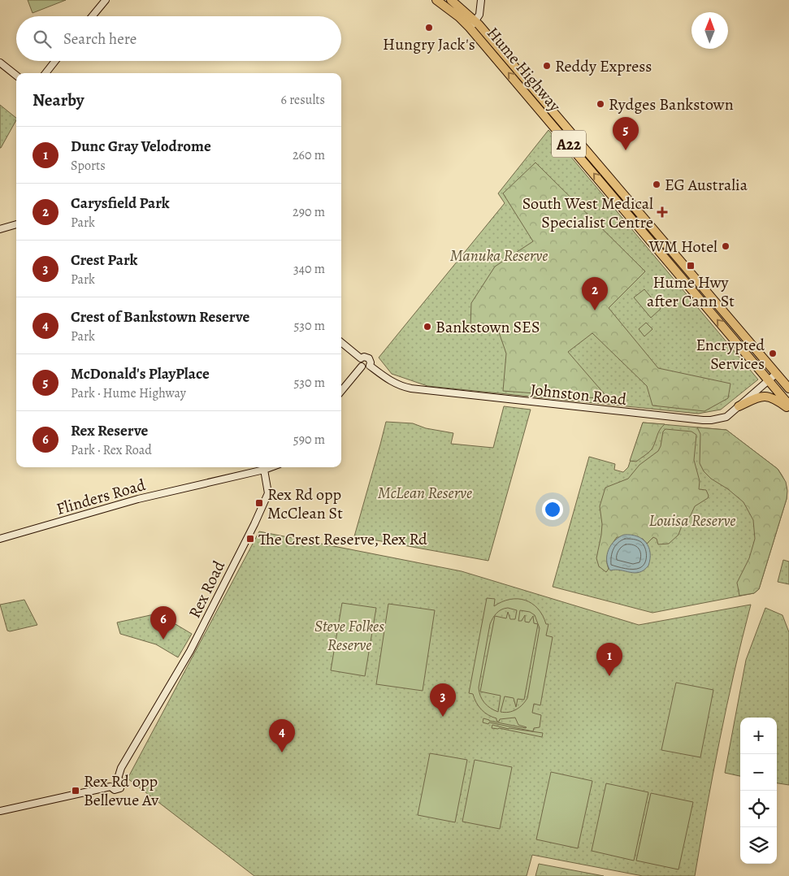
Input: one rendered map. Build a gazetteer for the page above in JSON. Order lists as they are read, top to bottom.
{
  "streets": {
    "highway": ["Hume Highway", "A22"],
    "street": ["Johnston Road", "Flinders Road", "Rex Road"]
  },
  "crossings": [
    ["Hume Highway", "Johnston Road"],
    ["Flinders Road", "Rex Road"]
  ],
  "parks": [
    "Manuka Reserve",
    "McLean Reserve",
    "Louisa Reserve",
    "Steve Folkes Reserve"
  ],
  "places": {
    "other": [
      "Hungry Jack's",
      "Reddy Express",
      "Rydges Bankstown",
      "EG Australia",
      "WM Hotel",
      "Bankstown SES",
      "Encrypted Services"
    ],
    "health": ["South West Medical Specialist Centre"],
    "transit": [
      "Hume Hwy after Cann St",
      "Rex Rd opp McClean St",
      "The Crest Reserve, Rex Rd",
      "Rex Rd opp Bellevue Av"
    ]
  },
  "north": "top",
  "page": {
    "search": "Search here",
    "heading": ["Nearby", "6 results"],
    "pins": [
      "5",
      "2",
      "6",
      "1",
      "3",
      "4"
    ],
    "list": [
      {
        "mark": "1",
        "name": "Dunc Gray Velodrome",
        "note": "Sports",
        "value": "260 m"
      },
      {
        "mark": "2",
        "name": "Carysfield Park",
        "note": "Park",
        "value": "290 m"
      },
      {
        "mark": "3",
        "name": "Crest Park",
        "note": "Park",
        "value": "340 m"
      },
      {
        "mark": "4",
        "name": "Crest of Bankstown Reserve",
        "note": "Park",
        "value": "530 m"
      },
      {
        "mark": "5",
        "name": "McDonald's PlayPlace",
        "note": "Park · Hume Highway",
        "value": "530 m"
      },
      {
        "mark": "6",
        "name": "Rex Reserve",
        "note": "Park · Rex Road",
        "value": "590 m"
      }
    ],
    "map_buttons": ["+", "−"]
  }
}
